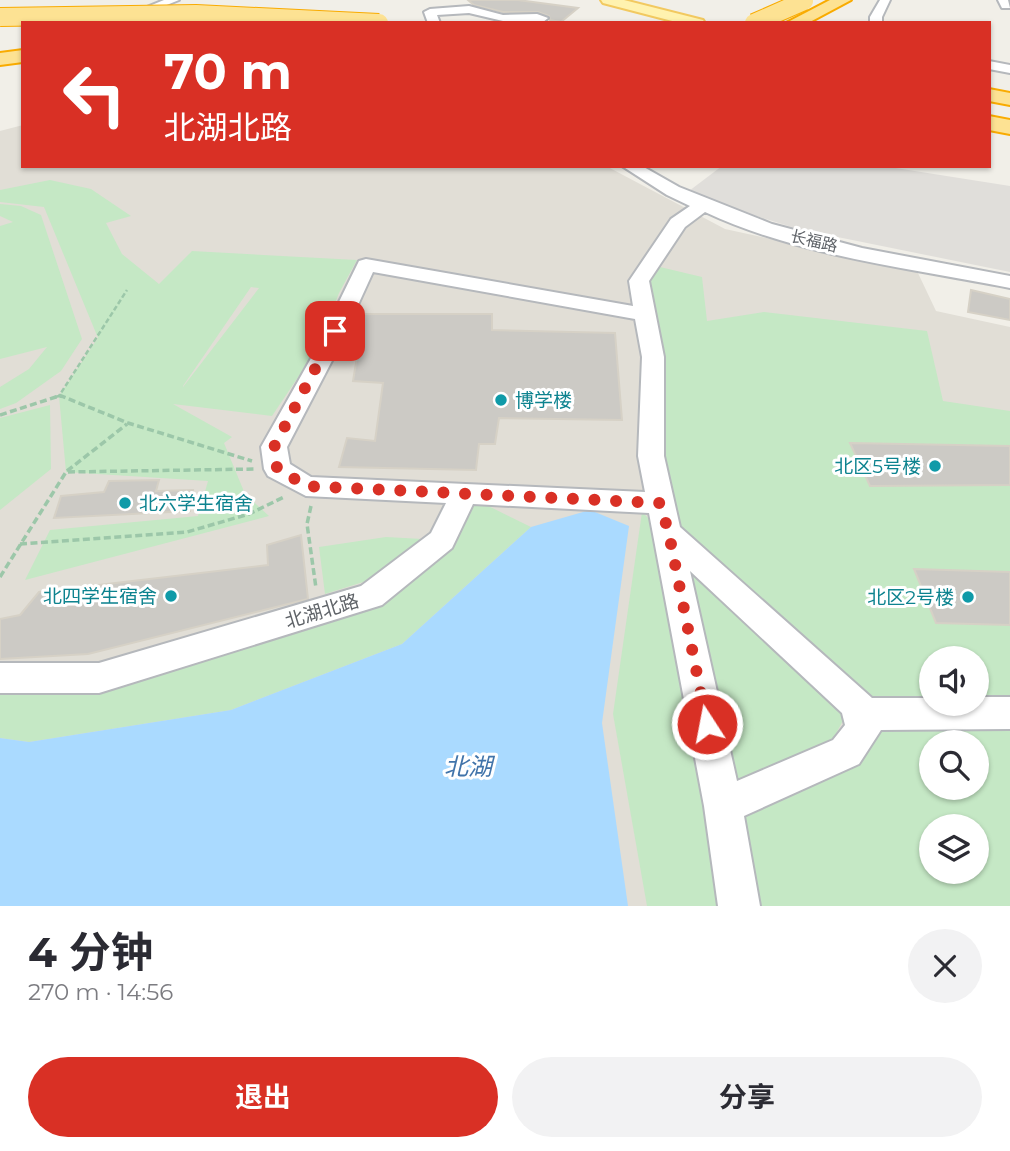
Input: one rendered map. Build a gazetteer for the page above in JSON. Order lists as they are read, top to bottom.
{
  "streets": {
    "street": ["长福路", "北湖北路"]
  },
  "water": ["北湖"],
  "places": [
    "博学楼",
    "北区5号楼",
    "北六学生宿舍",
    "北四学生宿舍",
    "北区2号楼"
  ],
  "page": {
    "turn": ["70 m", "北湖北路"],
    "heading": ["4 分钟", "270 m · 14:56"],
    "buttons": ["退出", "分享"]
  }
}
